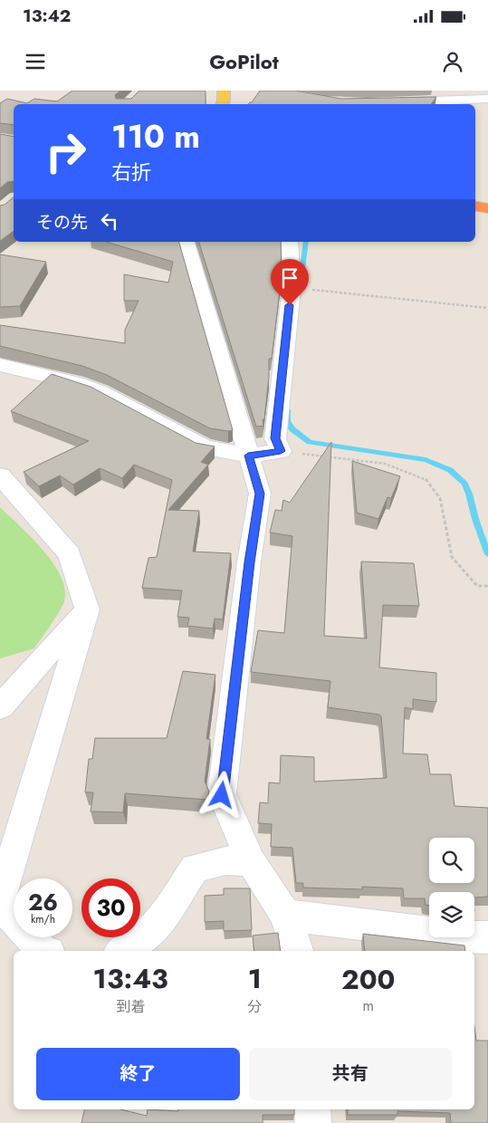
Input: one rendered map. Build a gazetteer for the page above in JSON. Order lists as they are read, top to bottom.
{
  "page": {
    "status": "13:42",
    "header": "GoPilot",
    "turn": ["110 m", "右折"],
    "then": "その先",
    "speed": "26 km/h",
    "limit": "30",
    "eta": [
      "13:43",
      "到着",
      "1",
      "分",
      "200",
      "m"
    ],
    "buttons": ["終了", "共有"]
  }
}
